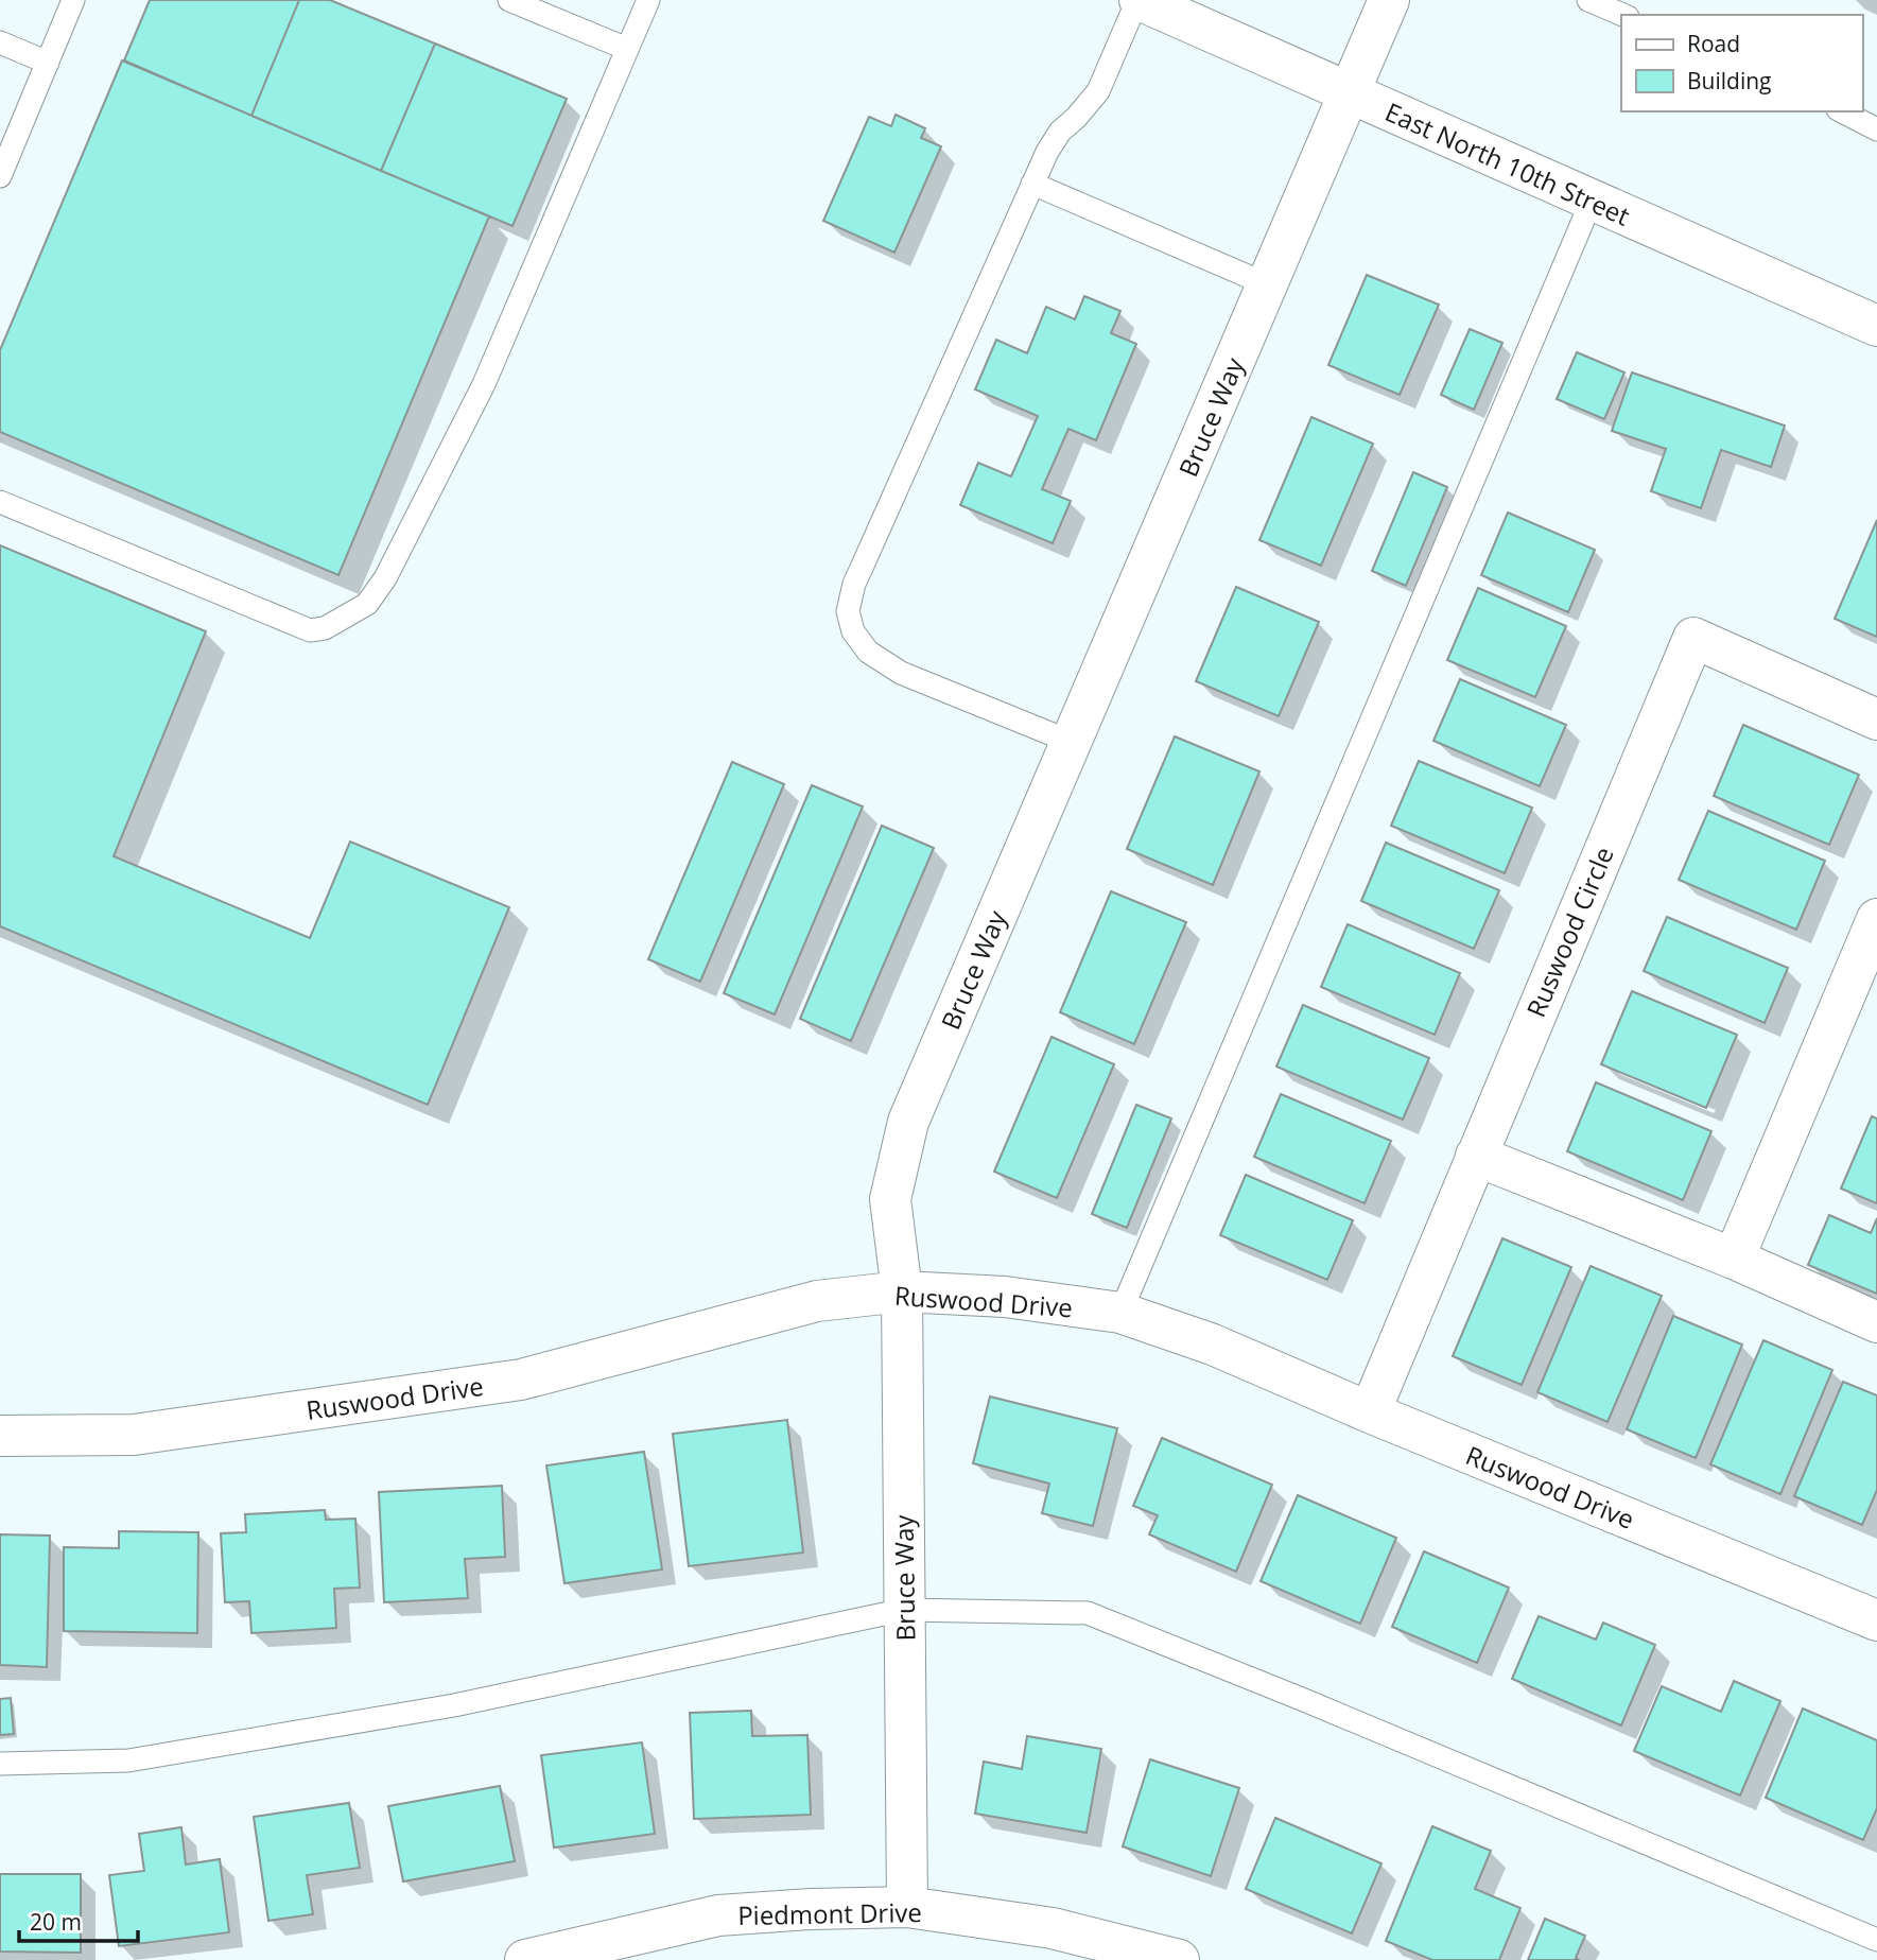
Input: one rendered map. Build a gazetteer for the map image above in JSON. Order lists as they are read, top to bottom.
{
  "streets": {
    "street": [
      "East North 10th Street",
      "Bruce Way",
      "Ruswood Circle",
      "Ruswood Drive",
      "Piedmont Drive"
    ]
  },
  "crossings": [
    ["East North 10th Street", "Bruce Way"],
    ["Bruce Way", "Ruswood Drive"],
    ["Bruce Way", "Piedmont Drive"],
    ["Ruswood Circle", "Ruswood Drive"]
  ],
  "legend": ["Road", "Building"],
  "scale_bar": "20 m"
}
